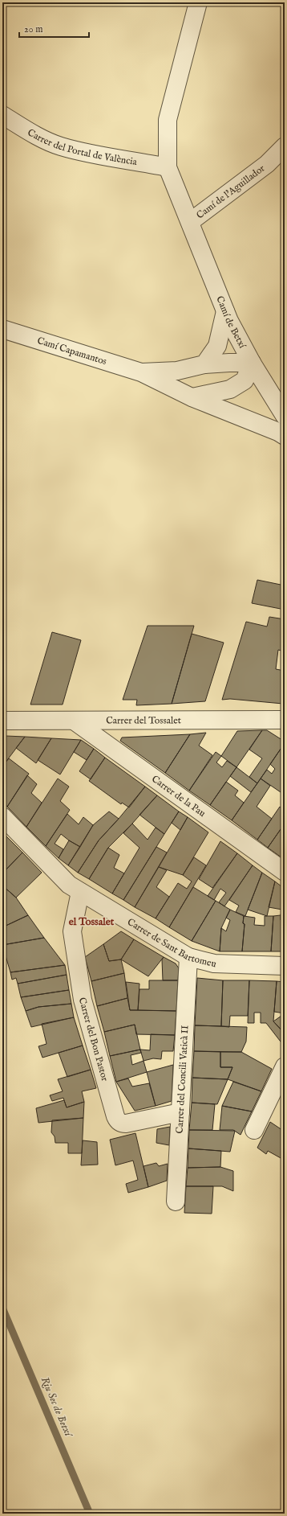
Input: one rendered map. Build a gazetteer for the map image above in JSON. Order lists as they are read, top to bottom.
{
  "streets": {
    "street": [
      "Carrer del Portal de València",
      "Camí de l'Aguillador",
      "Camí de Betxí",
      "Camí Capamantos",
      "Carrer del Tossalet",
      "Carrer de la Pau",
      "Carrer de Sant Bartomeu",
      "Carrer del Bon Pastor",
      "Carrer del Concili Vaticà II"
    ]
  },
  "crossings": [
    ["Carrer del Portal de València", "Camí de Betxí"],
    ["Camí de l'Aguillador", "Camí de Betxí"],
    ["Camí de Betxí", "Camí Capamantos"],
    ["Carrer del Tossalet", "Carrer de la Pau"],
    ["Carrer de Sant Bartomeu", "Carrer del Bon Pastor"],
    ["Carrer de Sant Bartomeu", "Carrer del Concili Vaticà II"],
    ["Carrer del Bon Pastor", "Carrer del Concili Vaticà II"]
  ],
  "districts": ["el Tossalet"],
  "water": ["Riu Sec de Betxí"],
  "scale_bar": "20 m"
}
